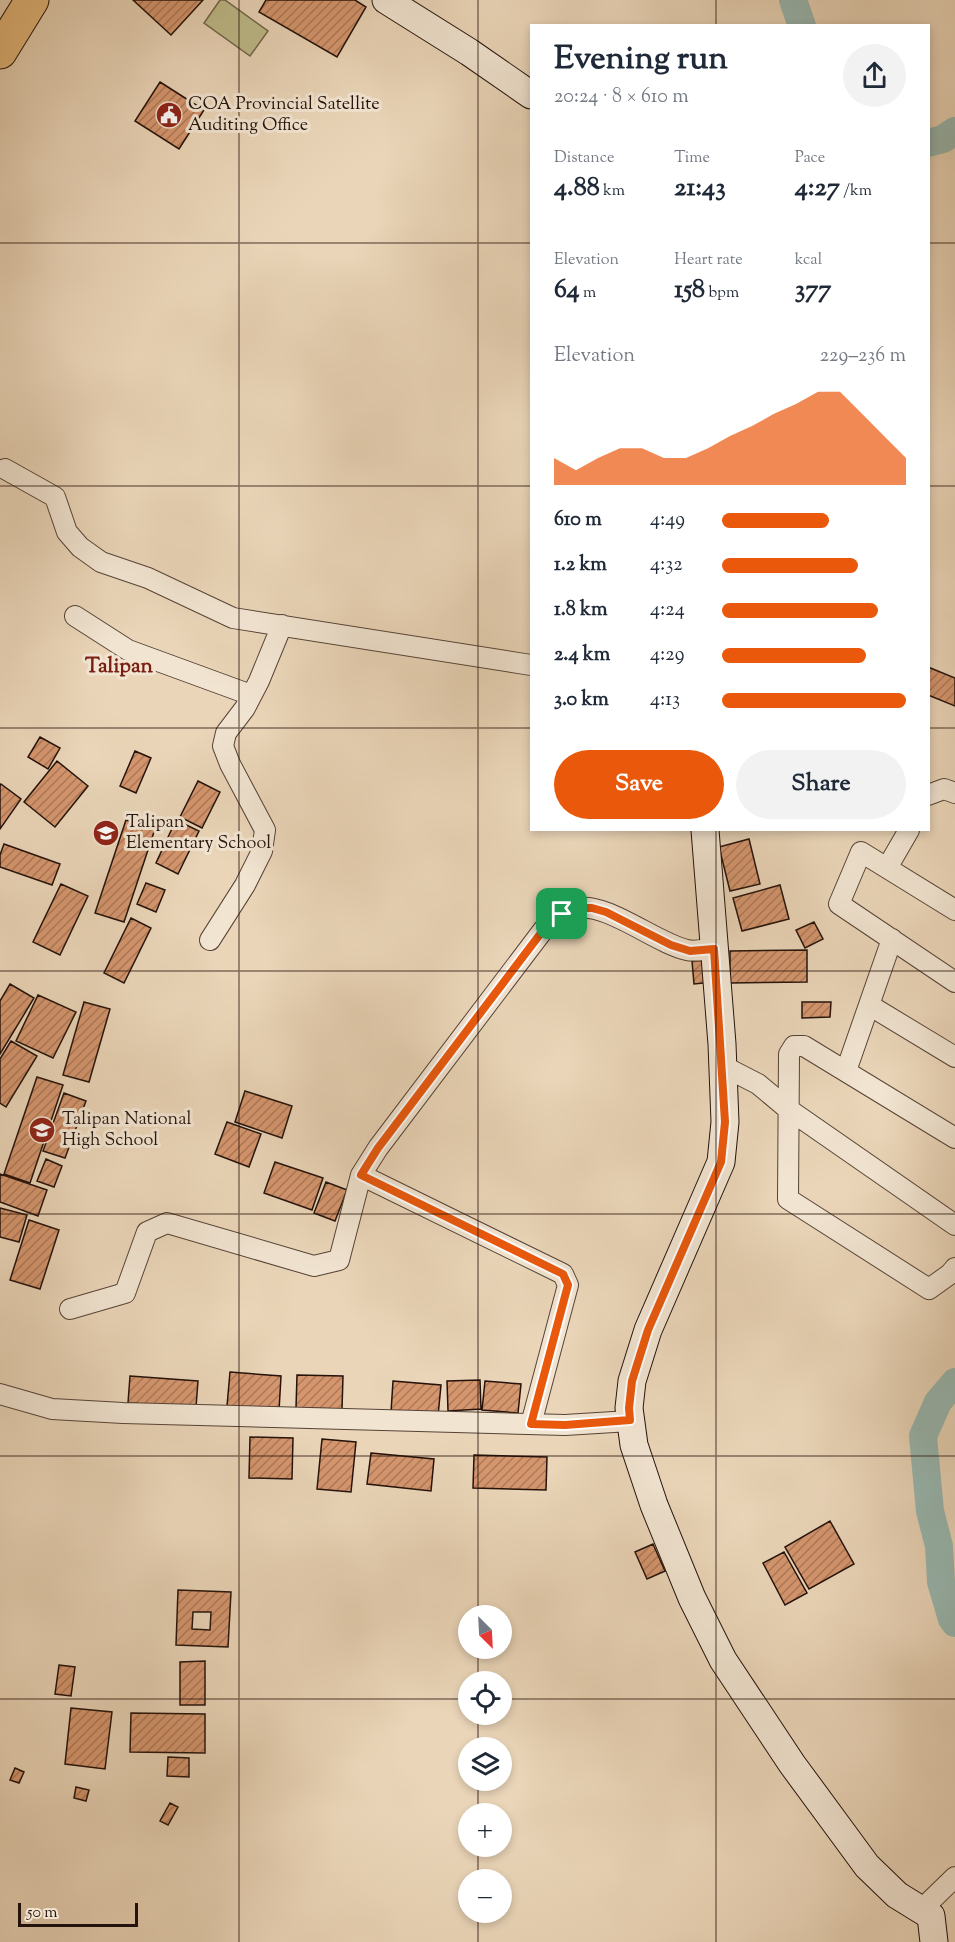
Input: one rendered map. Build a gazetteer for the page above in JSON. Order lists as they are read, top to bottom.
{
  "districts": ["Talipan"],
  "places": {
    "public building": ["COA Provincial Satellite Auditing Office"],
    "school or university": ["Talipan Elementary School", "Talipan National High School"]
  },
  "scale_bar": "50 m",
  "north": "bottom right",
  "page": {
    "heading": ["Evening run", "20:24 · 8 × 610 m"],
    "stats": [
      ["Distance", "4.88 km"],
      ["Time", "21:43"],
      ["Pace", "4:27 /km"],
      ["Elevation", "64 m"],
      ["Heart rate", "158 bpm"],
      ["kcal", "377"]
    ],
    "chart": ["Elevation", "229–236 m"],
    "list": [
      {
        "name": "610 m",
        "note": "4:49"
      },
      {
        "name": "1.2 km",
        "note": "4:32"
      },
      {
        "name": "1.8 km",
        "note": "4:24"
      },
      {
        "name": "2.4 km",
        "note": "4:29"
      },
      {
        "name": "3.0 km",
        "note": "4:13"
      }
    ],
    "buttons": ["Save", "Share"],
    "map_buttons": ["+", "−"],
    "scale": "50 m"
  }
}
